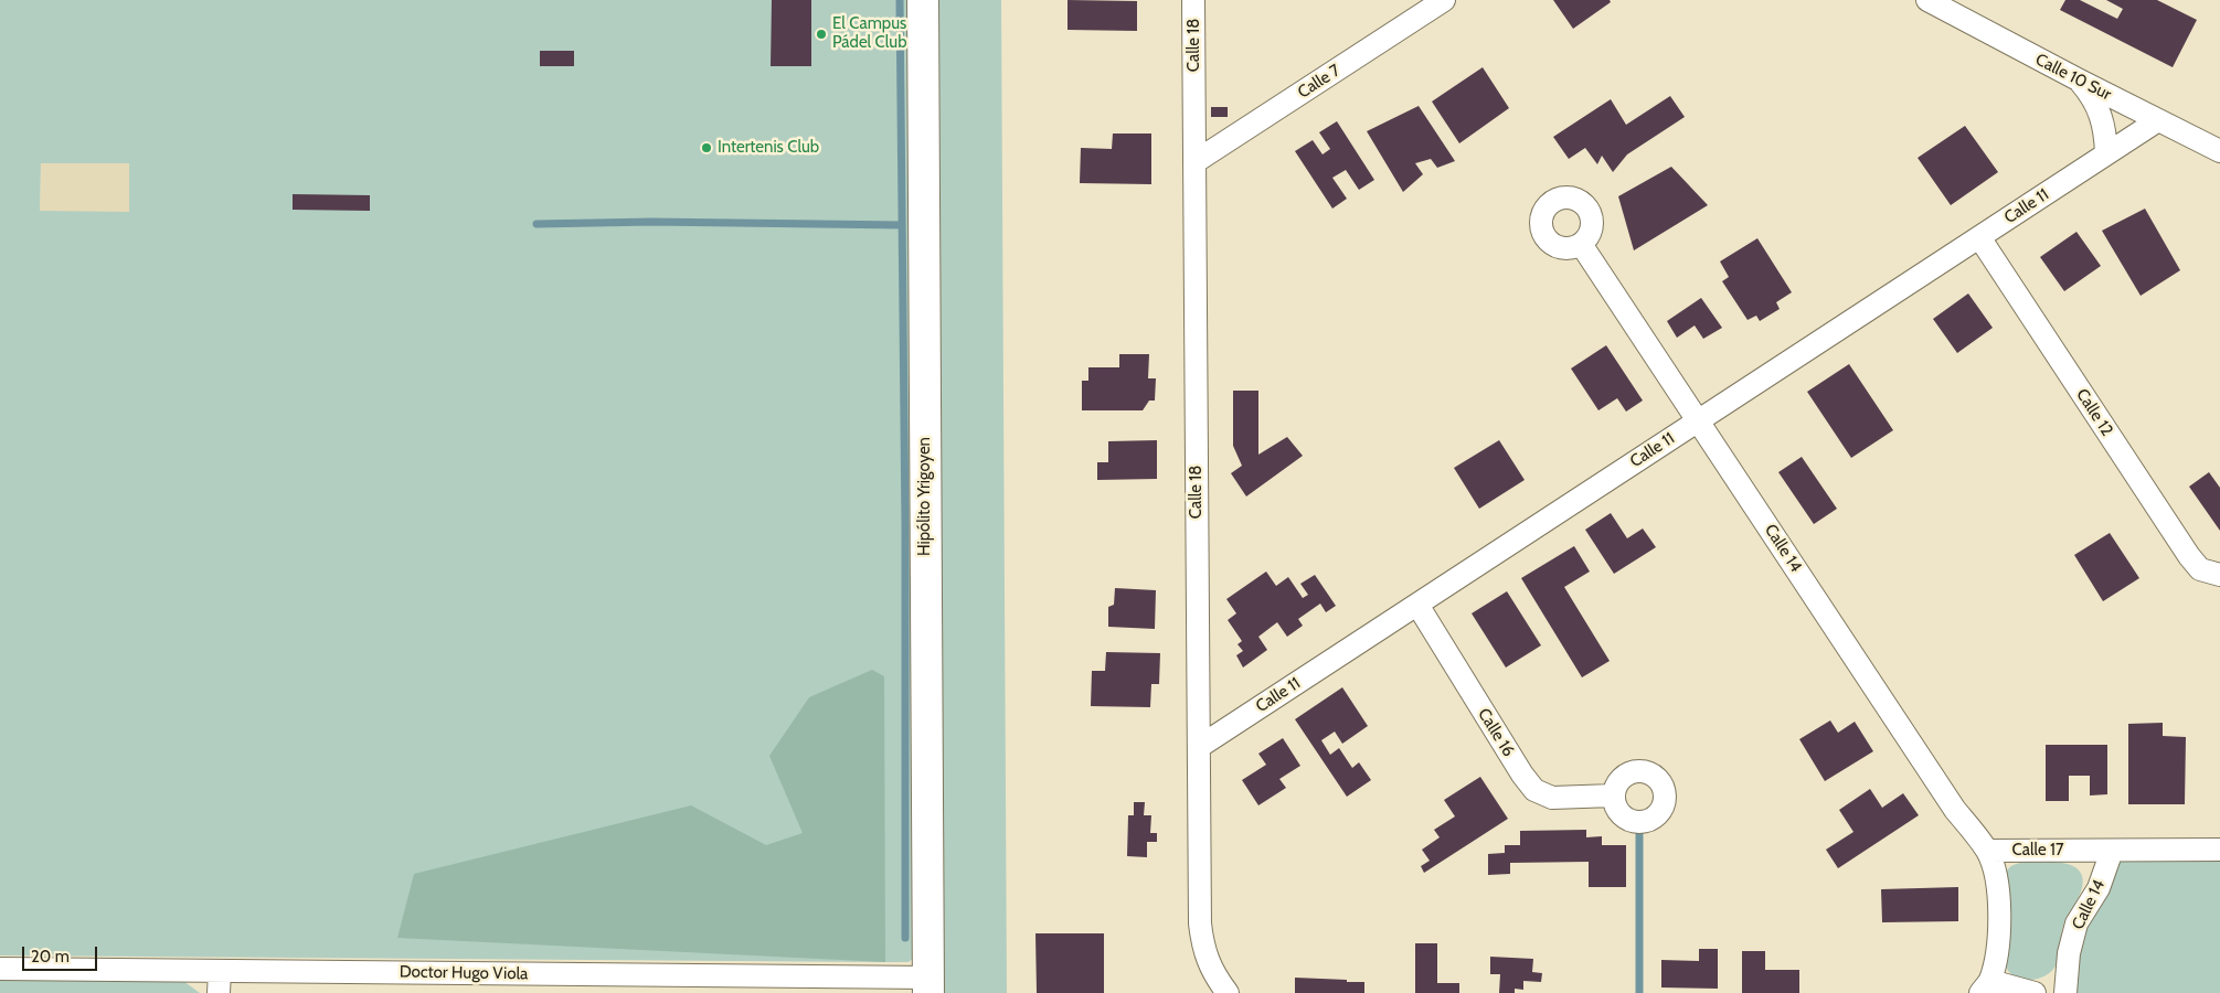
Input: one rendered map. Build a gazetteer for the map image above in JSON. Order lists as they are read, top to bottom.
{
  "streets": {
    "main road": ["Hipólito Yrigoyen"],
    "street": [
      "Calle 18",
      "Calle 10 Sur",
      "Calle 7",
      "Calle 11",
      "Calle 12",
      "Calle 14",
      "Calle 16",
      "Calle 17",
      "Doctor Hugo Viola"
    ]
  },
  "crossings": [
    ["Calle 18", "Calle 7"],
    ["Calle 18", "Calle 11"],
    ["Calle 10 Sur", "Calle 11"],
    ["Calle 11", "Calle 12"],
    ["Calle 11", "Calle 14"],
    ["Calle 11", "Calle 16"],
    ["Hipólito Yrigoyen", "Doctor Hugo Viola"],
    ["Calle 14", "Calle 17"]
  ],
  "places": ["El Campus Pádel Club", "Intertenis Club"],
  "scale_bar": "20 m"
}
